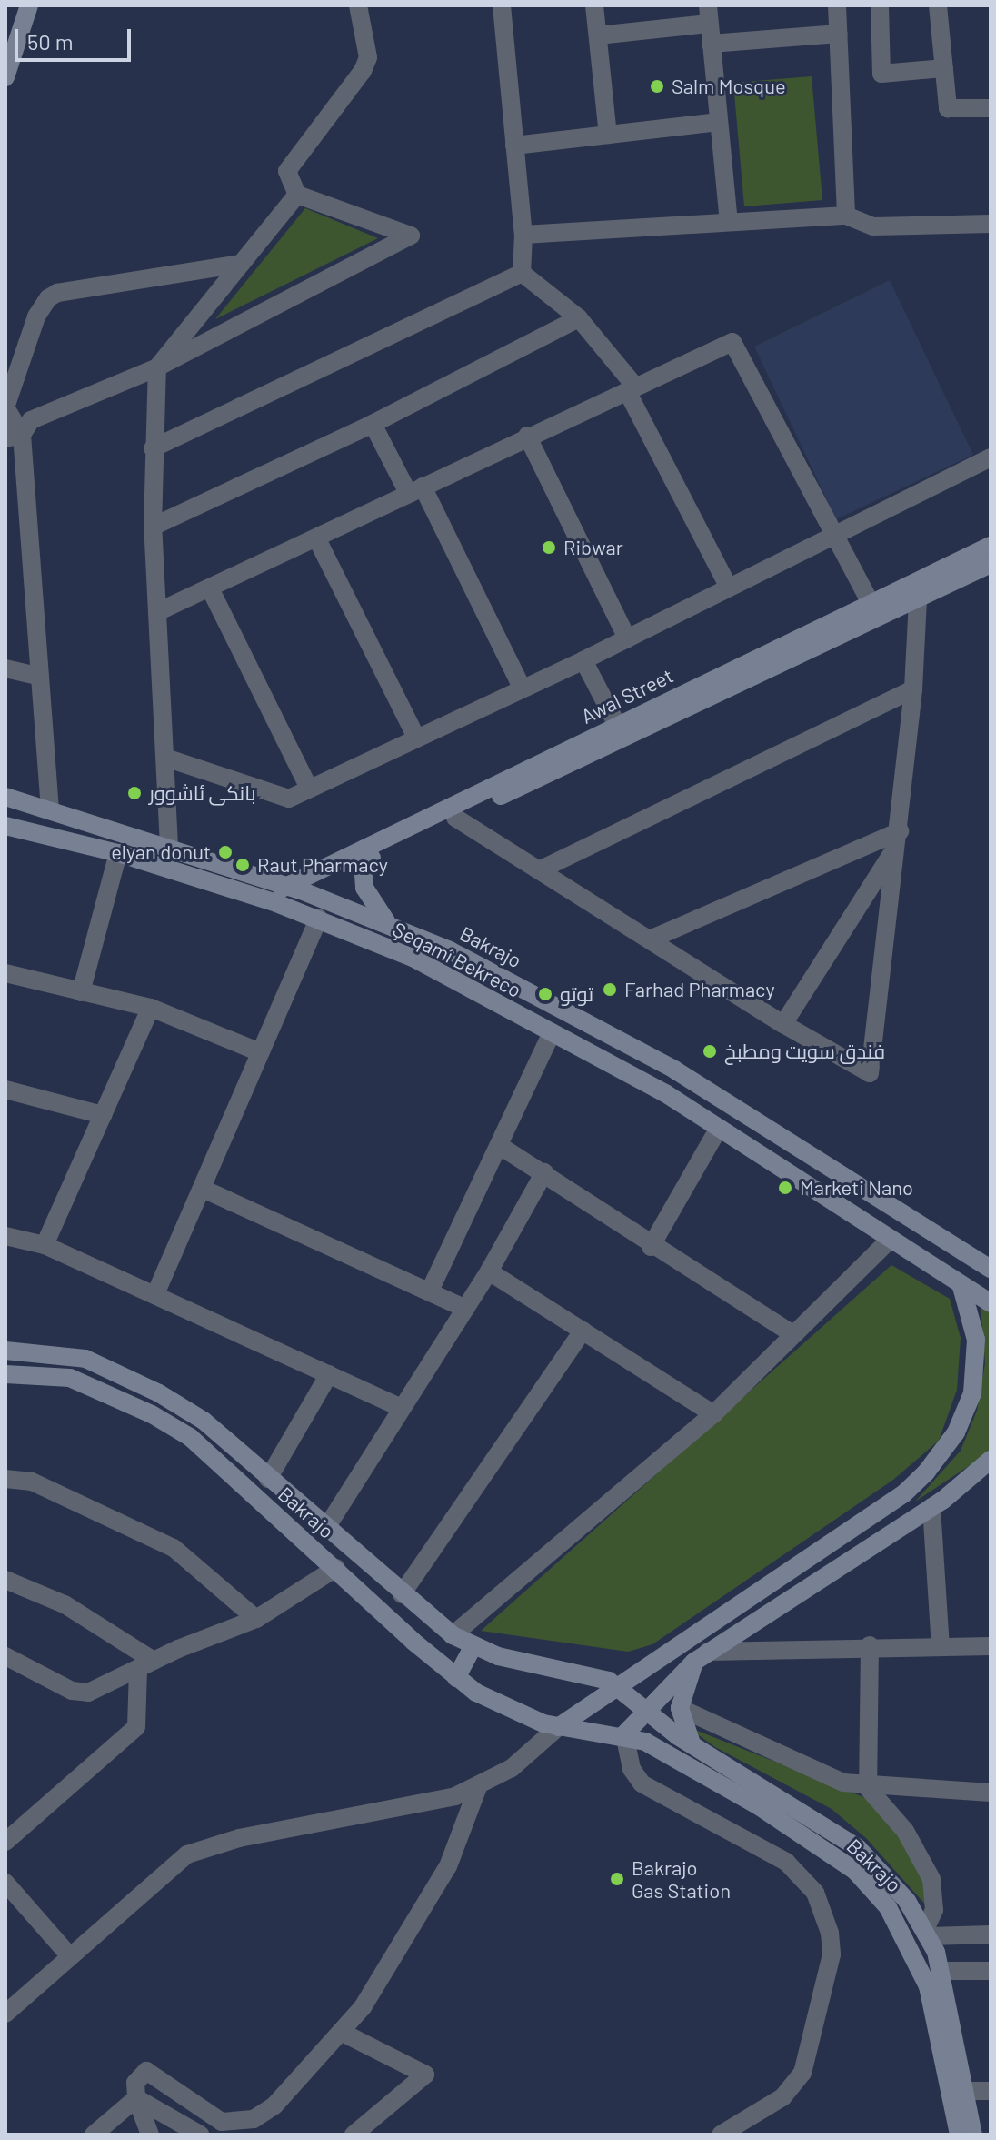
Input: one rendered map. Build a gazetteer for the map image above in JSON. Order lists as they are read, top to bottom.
{
  "streets": {
    "main road": ["Awal Street", "Bakrajo", "Şeqamî Bekreco"]
  },
  "crossings": [
    ["Awal Street", "Bakrajo"]
  ],
  "places": [
    "Salm Mosque",
    "Ribwar",
    "بانکی ئاشوور",
    "elyan donut",
    "Raut Pharmacy",
    "Farhad Pharmacy",
    "توتو",
    "فندق سويت ومطبخ",
    "Marketi Nano",
    "Bakrajo Gas Station"
  ],
  "scale_bar": "50 m"
}
